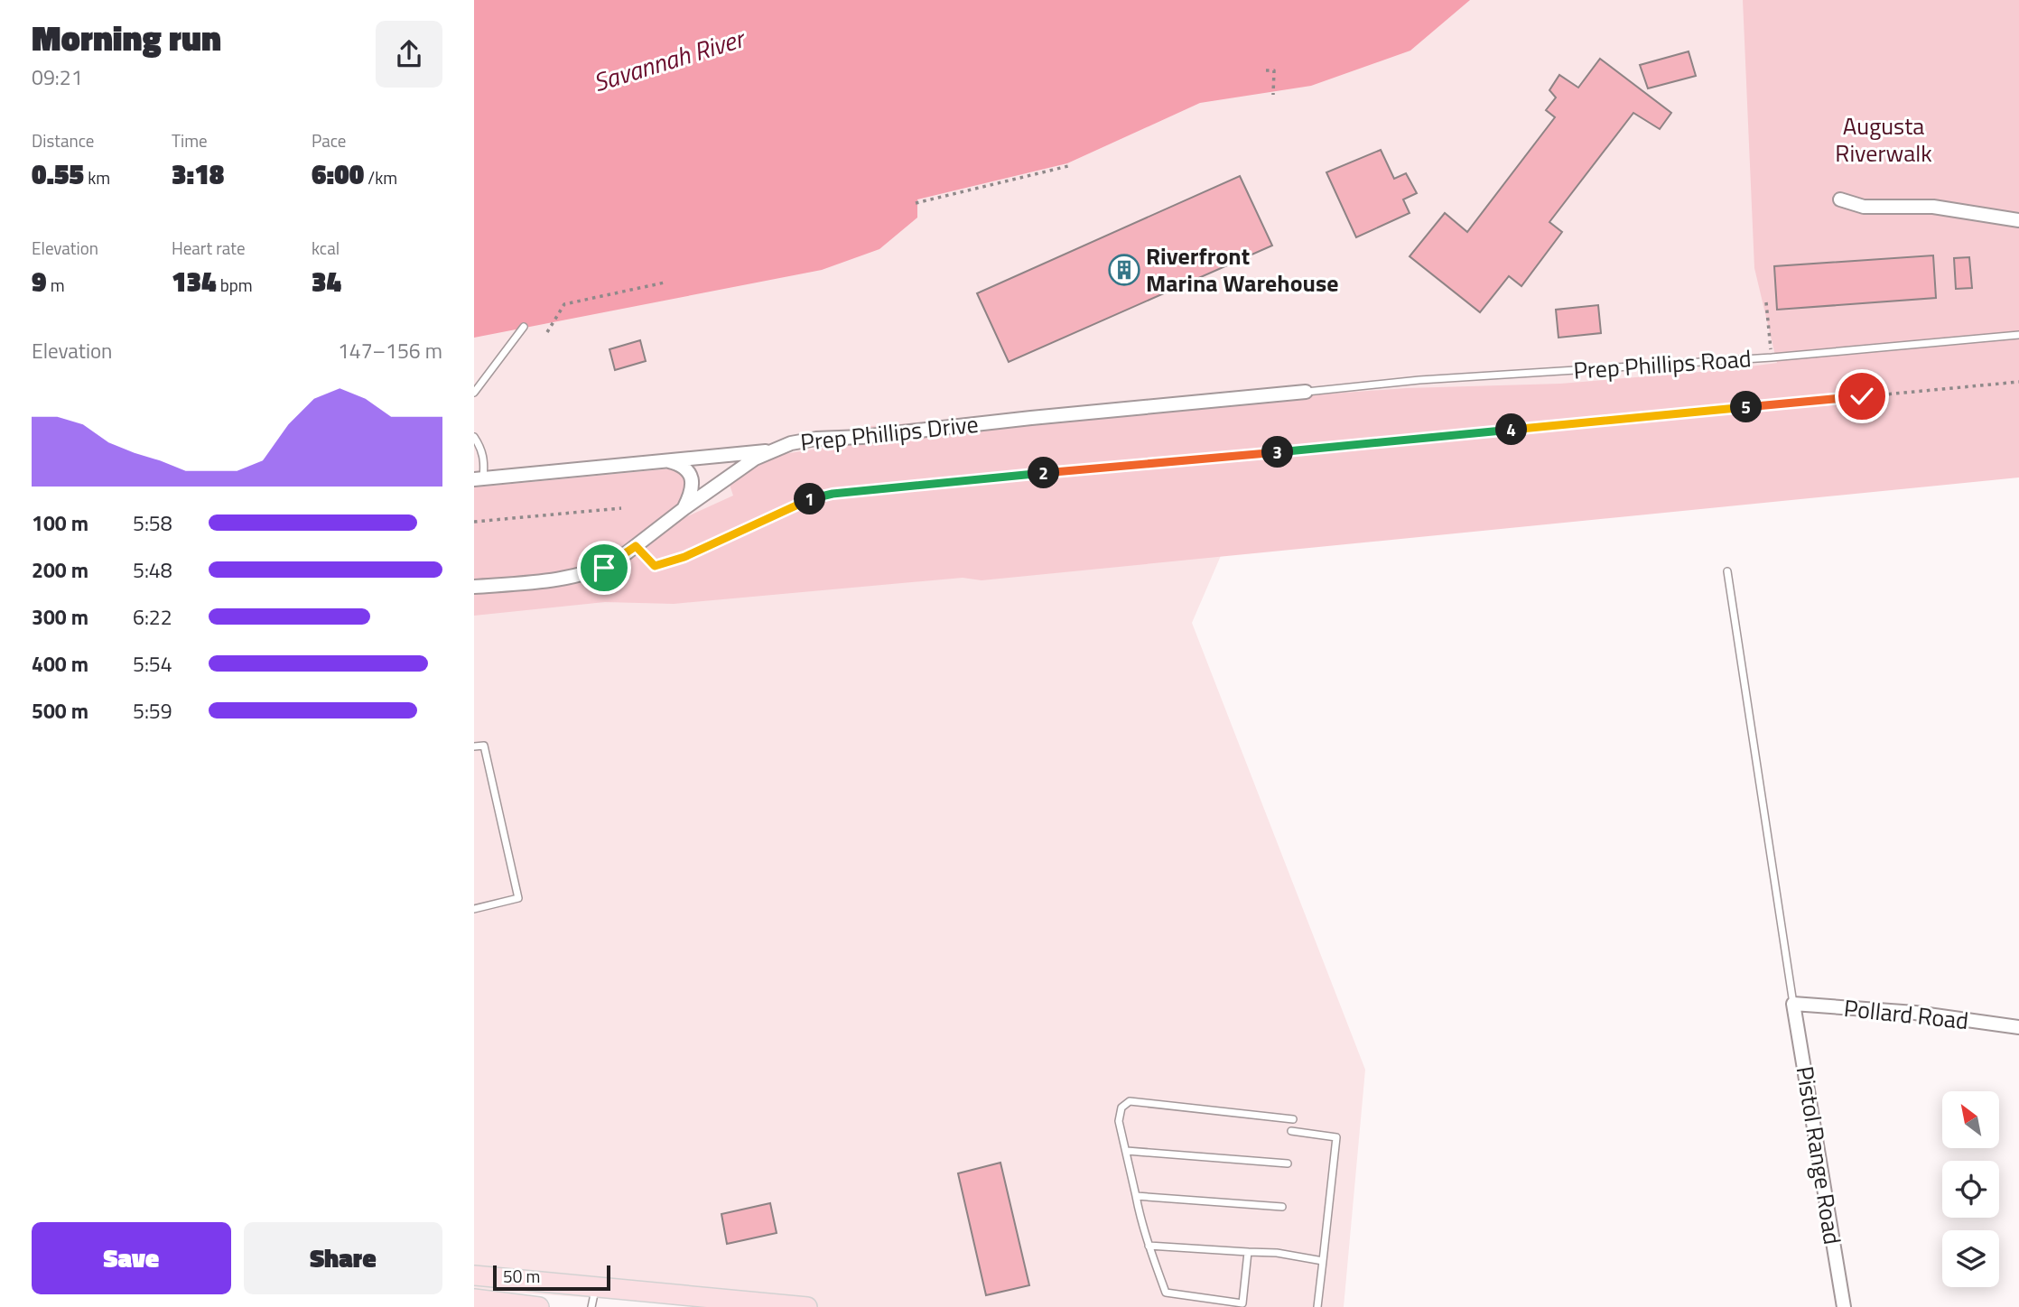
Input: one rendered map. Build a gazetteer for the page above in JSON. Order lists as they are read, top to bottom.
{
  "streets": {
    "street": ["Prep Phillips Drive", "Pollard Road", "Pistol Range Road"],
    "lane": ["Prep Phillips Road"]
  },
  "crossings": [
    ["Prep Phillips Road", "Prep Phillips Drive"],
    ["Pollard Road", "Pistol Range Road"]
  ],
  "water": ["Savannah River"],
  "parks": ["Augusta Riverwalk"],
  "places": {
    "building": ["Riverfront Marina Warehouse"]
  },
  "scale_bar": "50 m",
  "north": "top left",
  "page": {
    "heading": ["Morning run", "09:21"],
    "stats": [
      ["Distance", "0.55 km"],
      ["Time", "3:18"],
      ["Pace", "6:00 /km"],
      ["Elevation", "9 m"],
      ["Heart rate", "134 bpm"],
      ["kcal", "34"]
    ],
    "chart": ["Elevation", "147–156 m"],
    "pins": [
      "5",
      "4",
      "3",
      "2",
      "1"
    ],
    "list": [
      {
        "name": "100 m",
        "note": "5:58"
      },
      {
        "name": "200 m",
        "note": "5:48"
      },
      {
        "name": "300 m",
        "note": "6:22"
      },
      {
        "name": "400 m",
        "note": "5:54"
      },
      {
        "name": "500 m",
        "note": "5:59"
      }
    ],
    "buttons": ["Save", "Share"],
    "scale": "50 m"
  }
}
